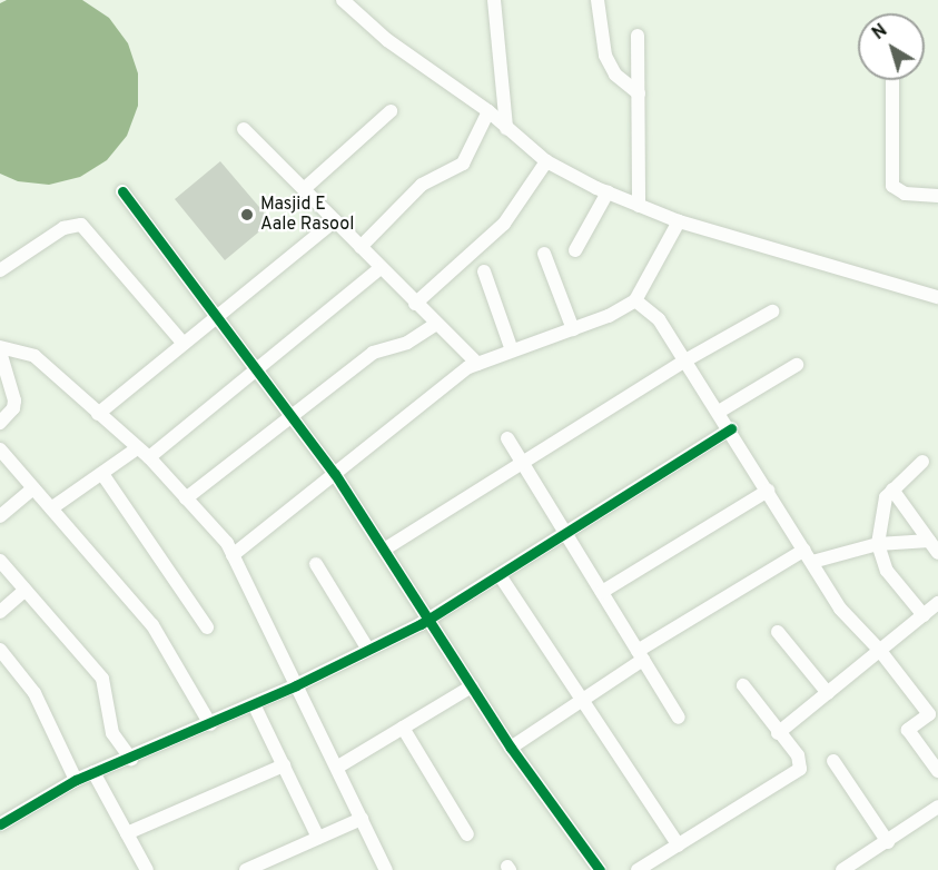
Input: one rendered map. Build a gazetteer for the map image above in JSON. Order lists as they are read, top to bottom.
{
  "places": ["Masjid E Aale Rasool"],
  "north": "top left"
}
